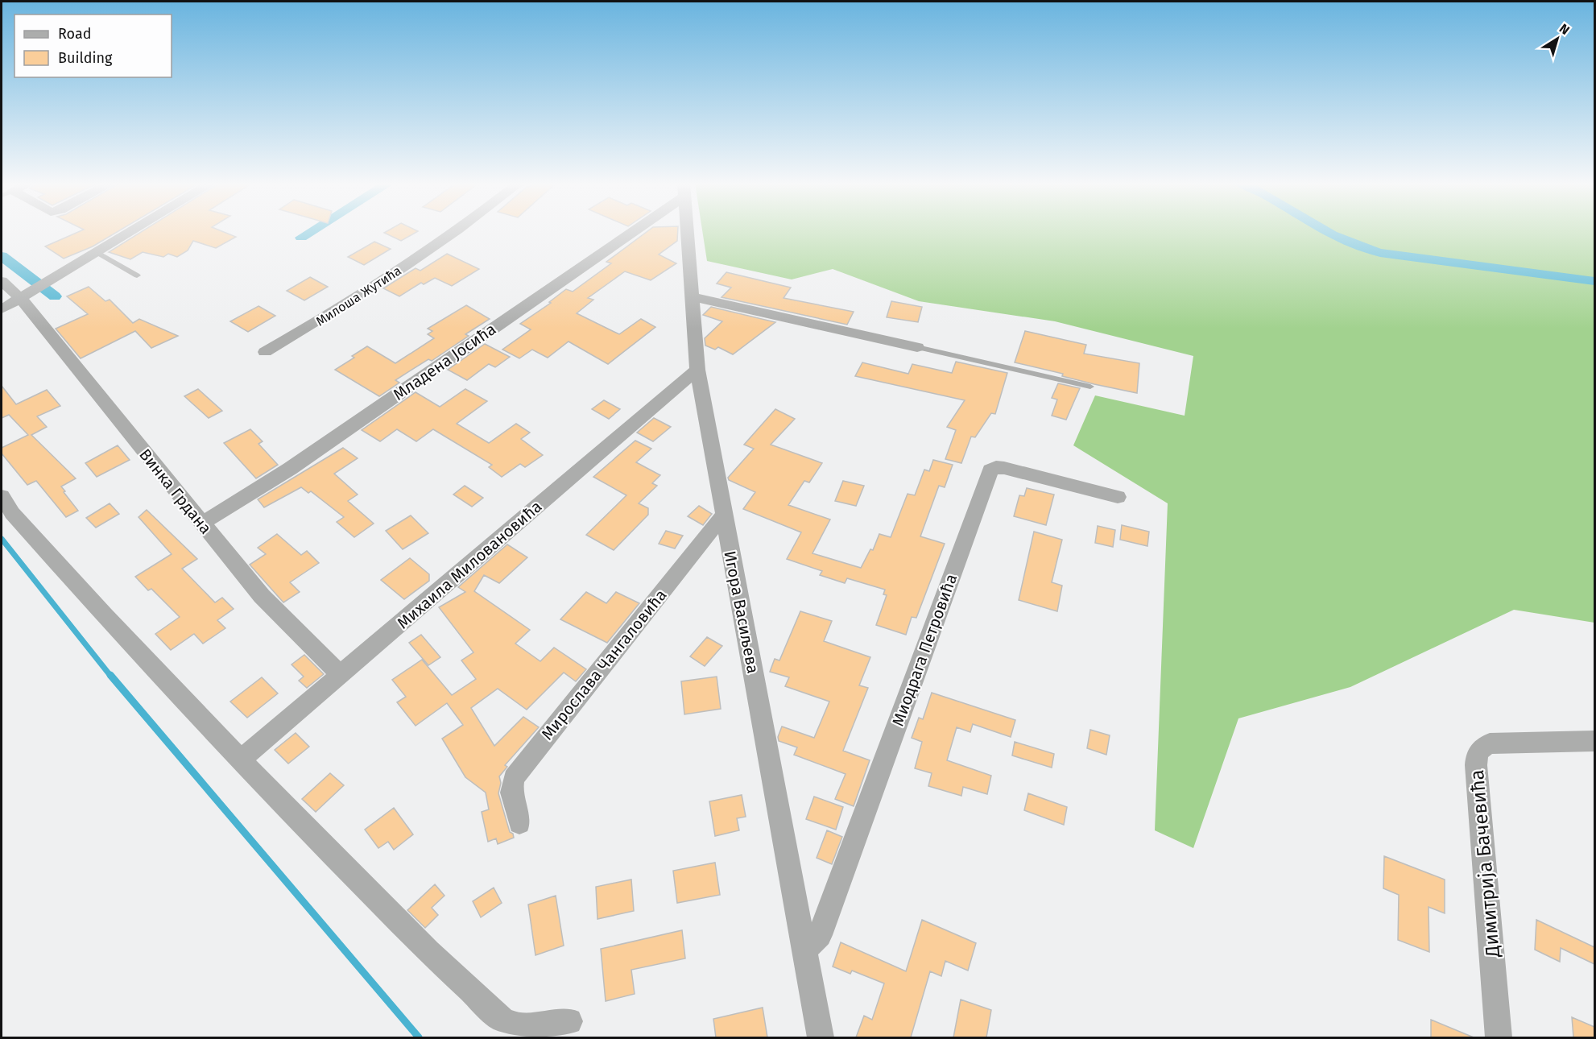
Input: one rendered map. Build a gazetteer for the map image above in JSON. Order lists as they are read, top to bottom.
{
  "streets": {
    "street": [
      "Милоша Жутића",
      "Младена Јосића",
      "Винка Грдана",
      "Михаила Миловановића",
      "Игора Васиљева",
      "Миодрага Петровића",
      "Мирослава Чангаловића",
      "Димитрија Бачевића"
    ]
  },
  "crossings": [
    ["Младена Јосића", "Винка Грдана"],
    ["Винка Грдана", "Михаила Миловановића"],
    ["Михаила Миловановића", "Игора Васиљева"],
    ["Игора Васиљева", "Миодрага Петровића"],
    ["Игора Васиљева", "Мирослава Чангаловића"]
  ],
  "legend": ["Road", "Building"],
  "north": "top right"
}
